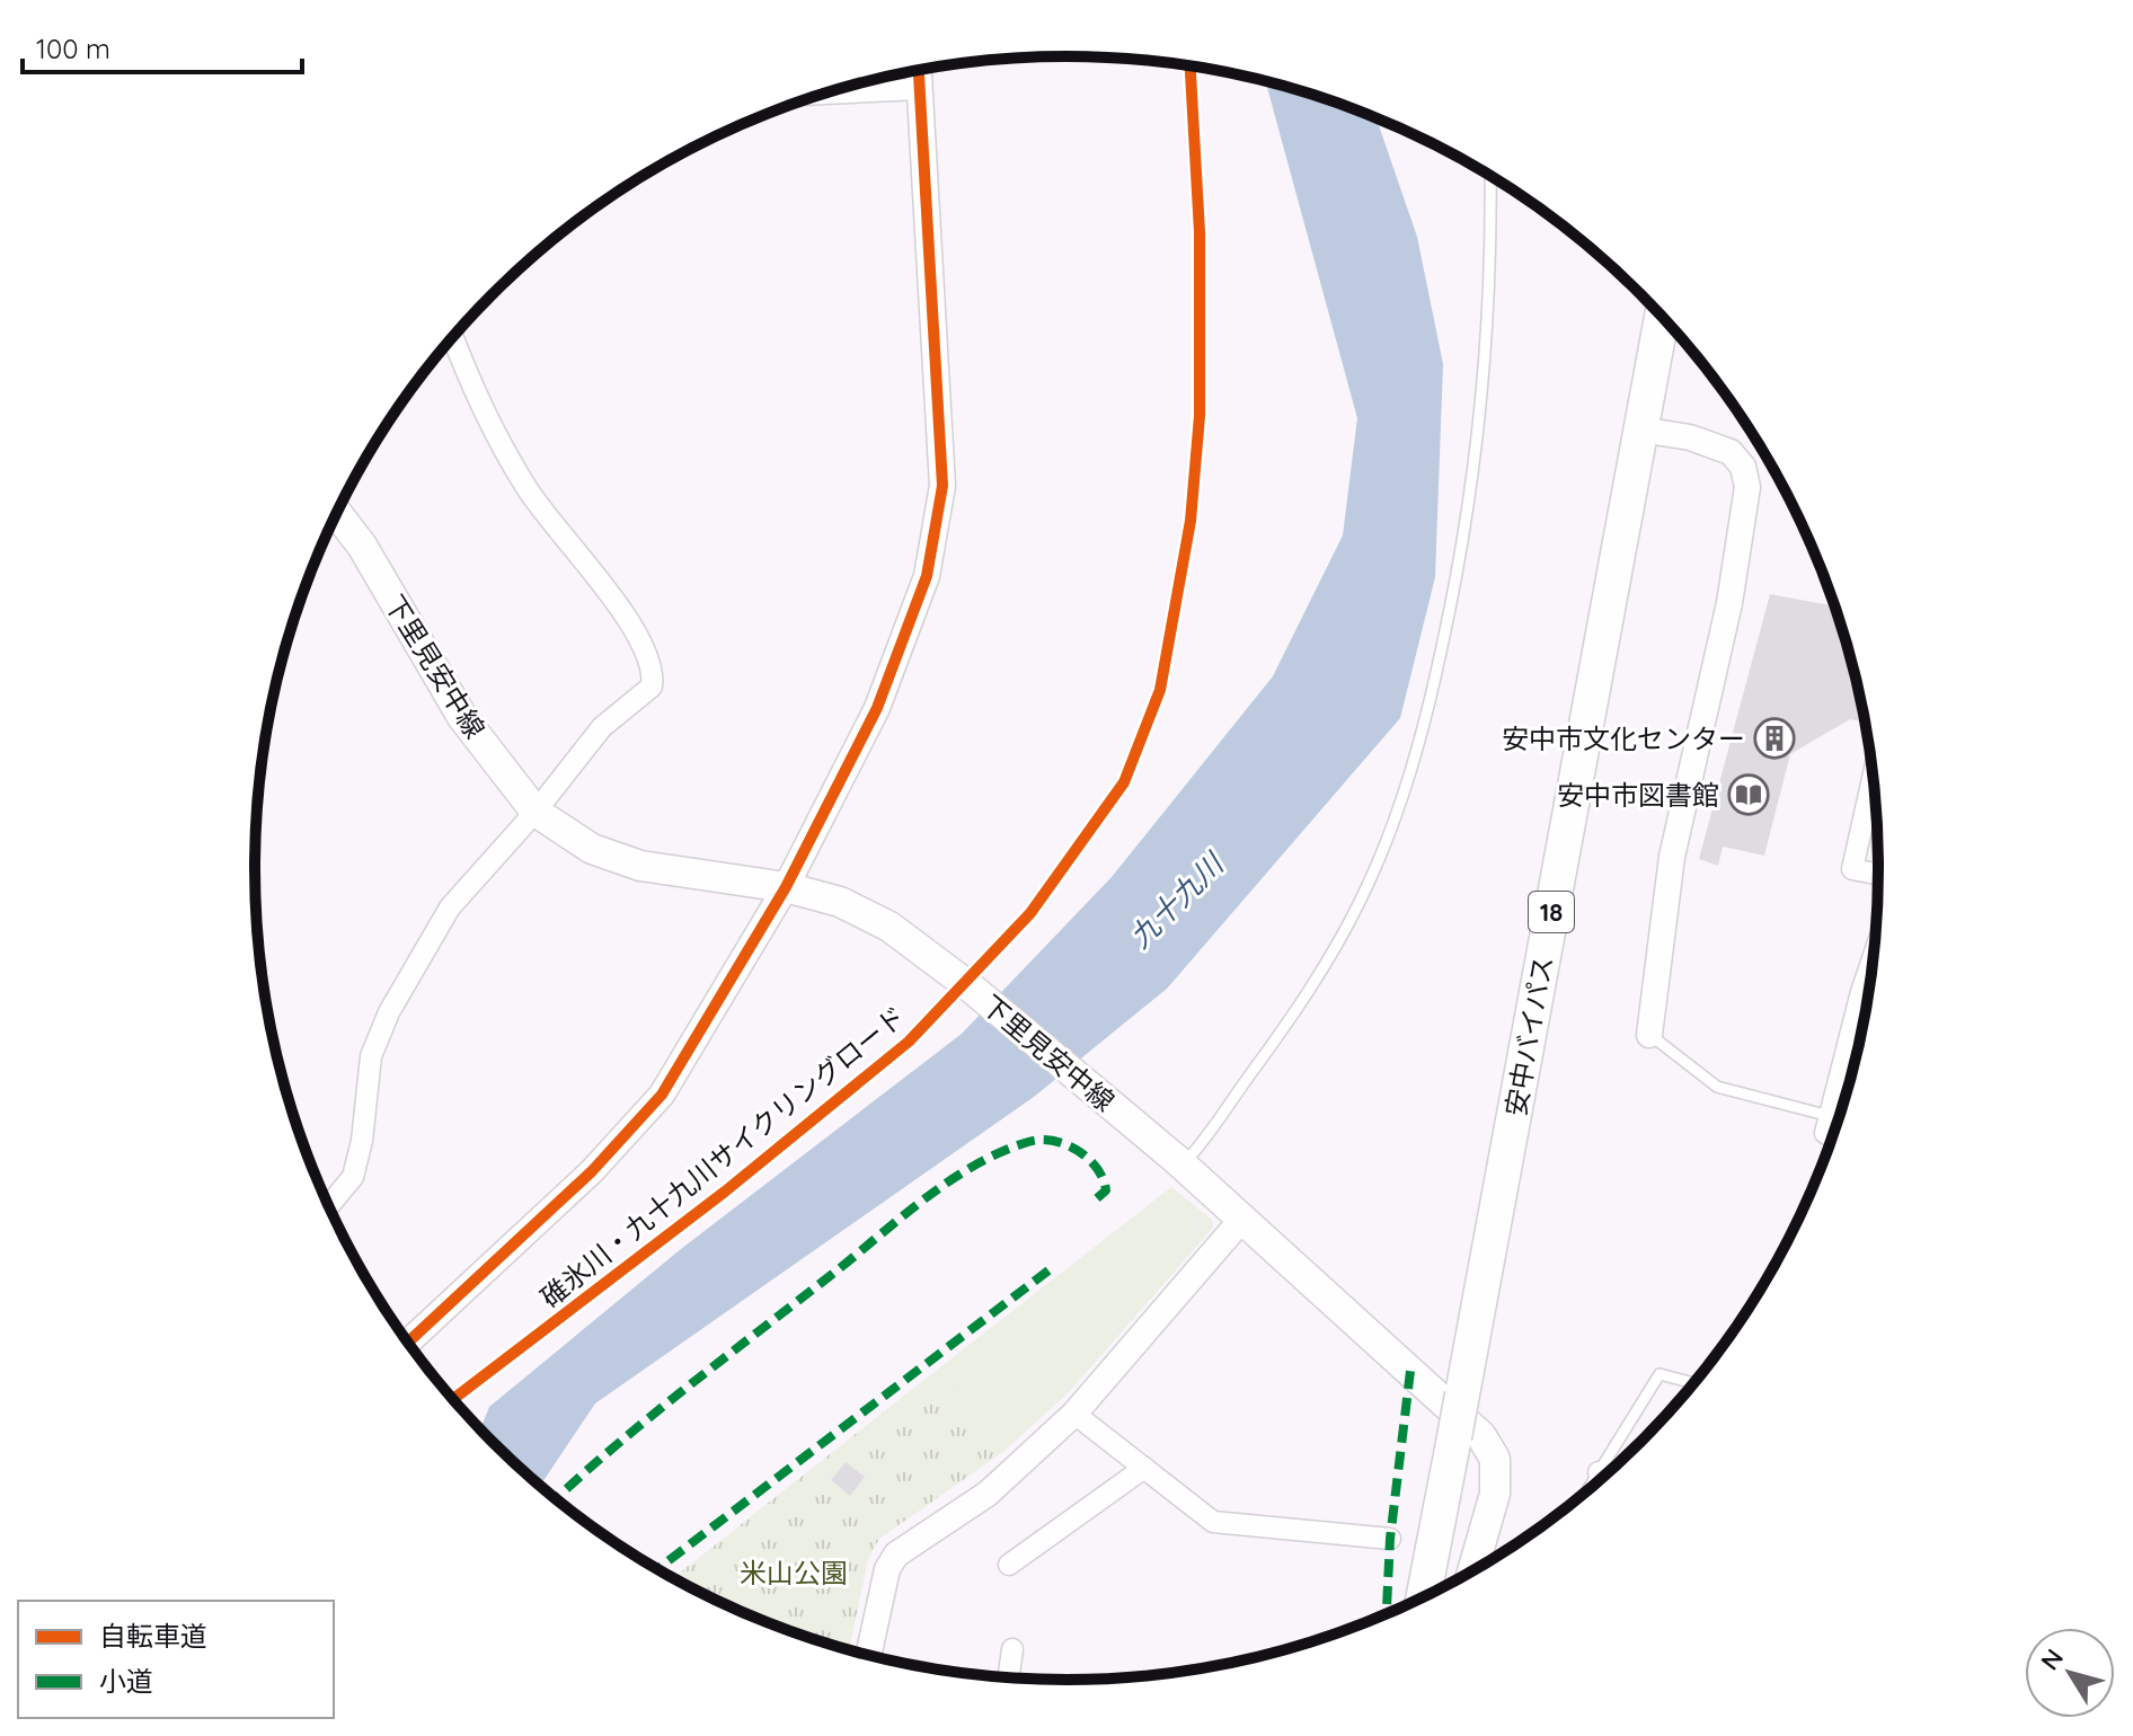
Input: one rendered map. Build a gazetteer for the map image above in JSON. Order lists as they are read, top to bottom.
{
  "streets": {
    "highway": ["18", "安中バイパス"],
    "main road": ["下里見安中線"],
    "cycle path": ["碓氷川・九十九川サイクリングロード"]
  },
  "water": ["九十九川"],
  "parks": ["米山公園"],
  "places": {
    "building": ["安中市文化センター"],
    "library": ["安中市図書館"]
  },
  "legend": ["自転車道", "小道"],
  "scale_bar": "100 m",
  "north": "top left"
}
